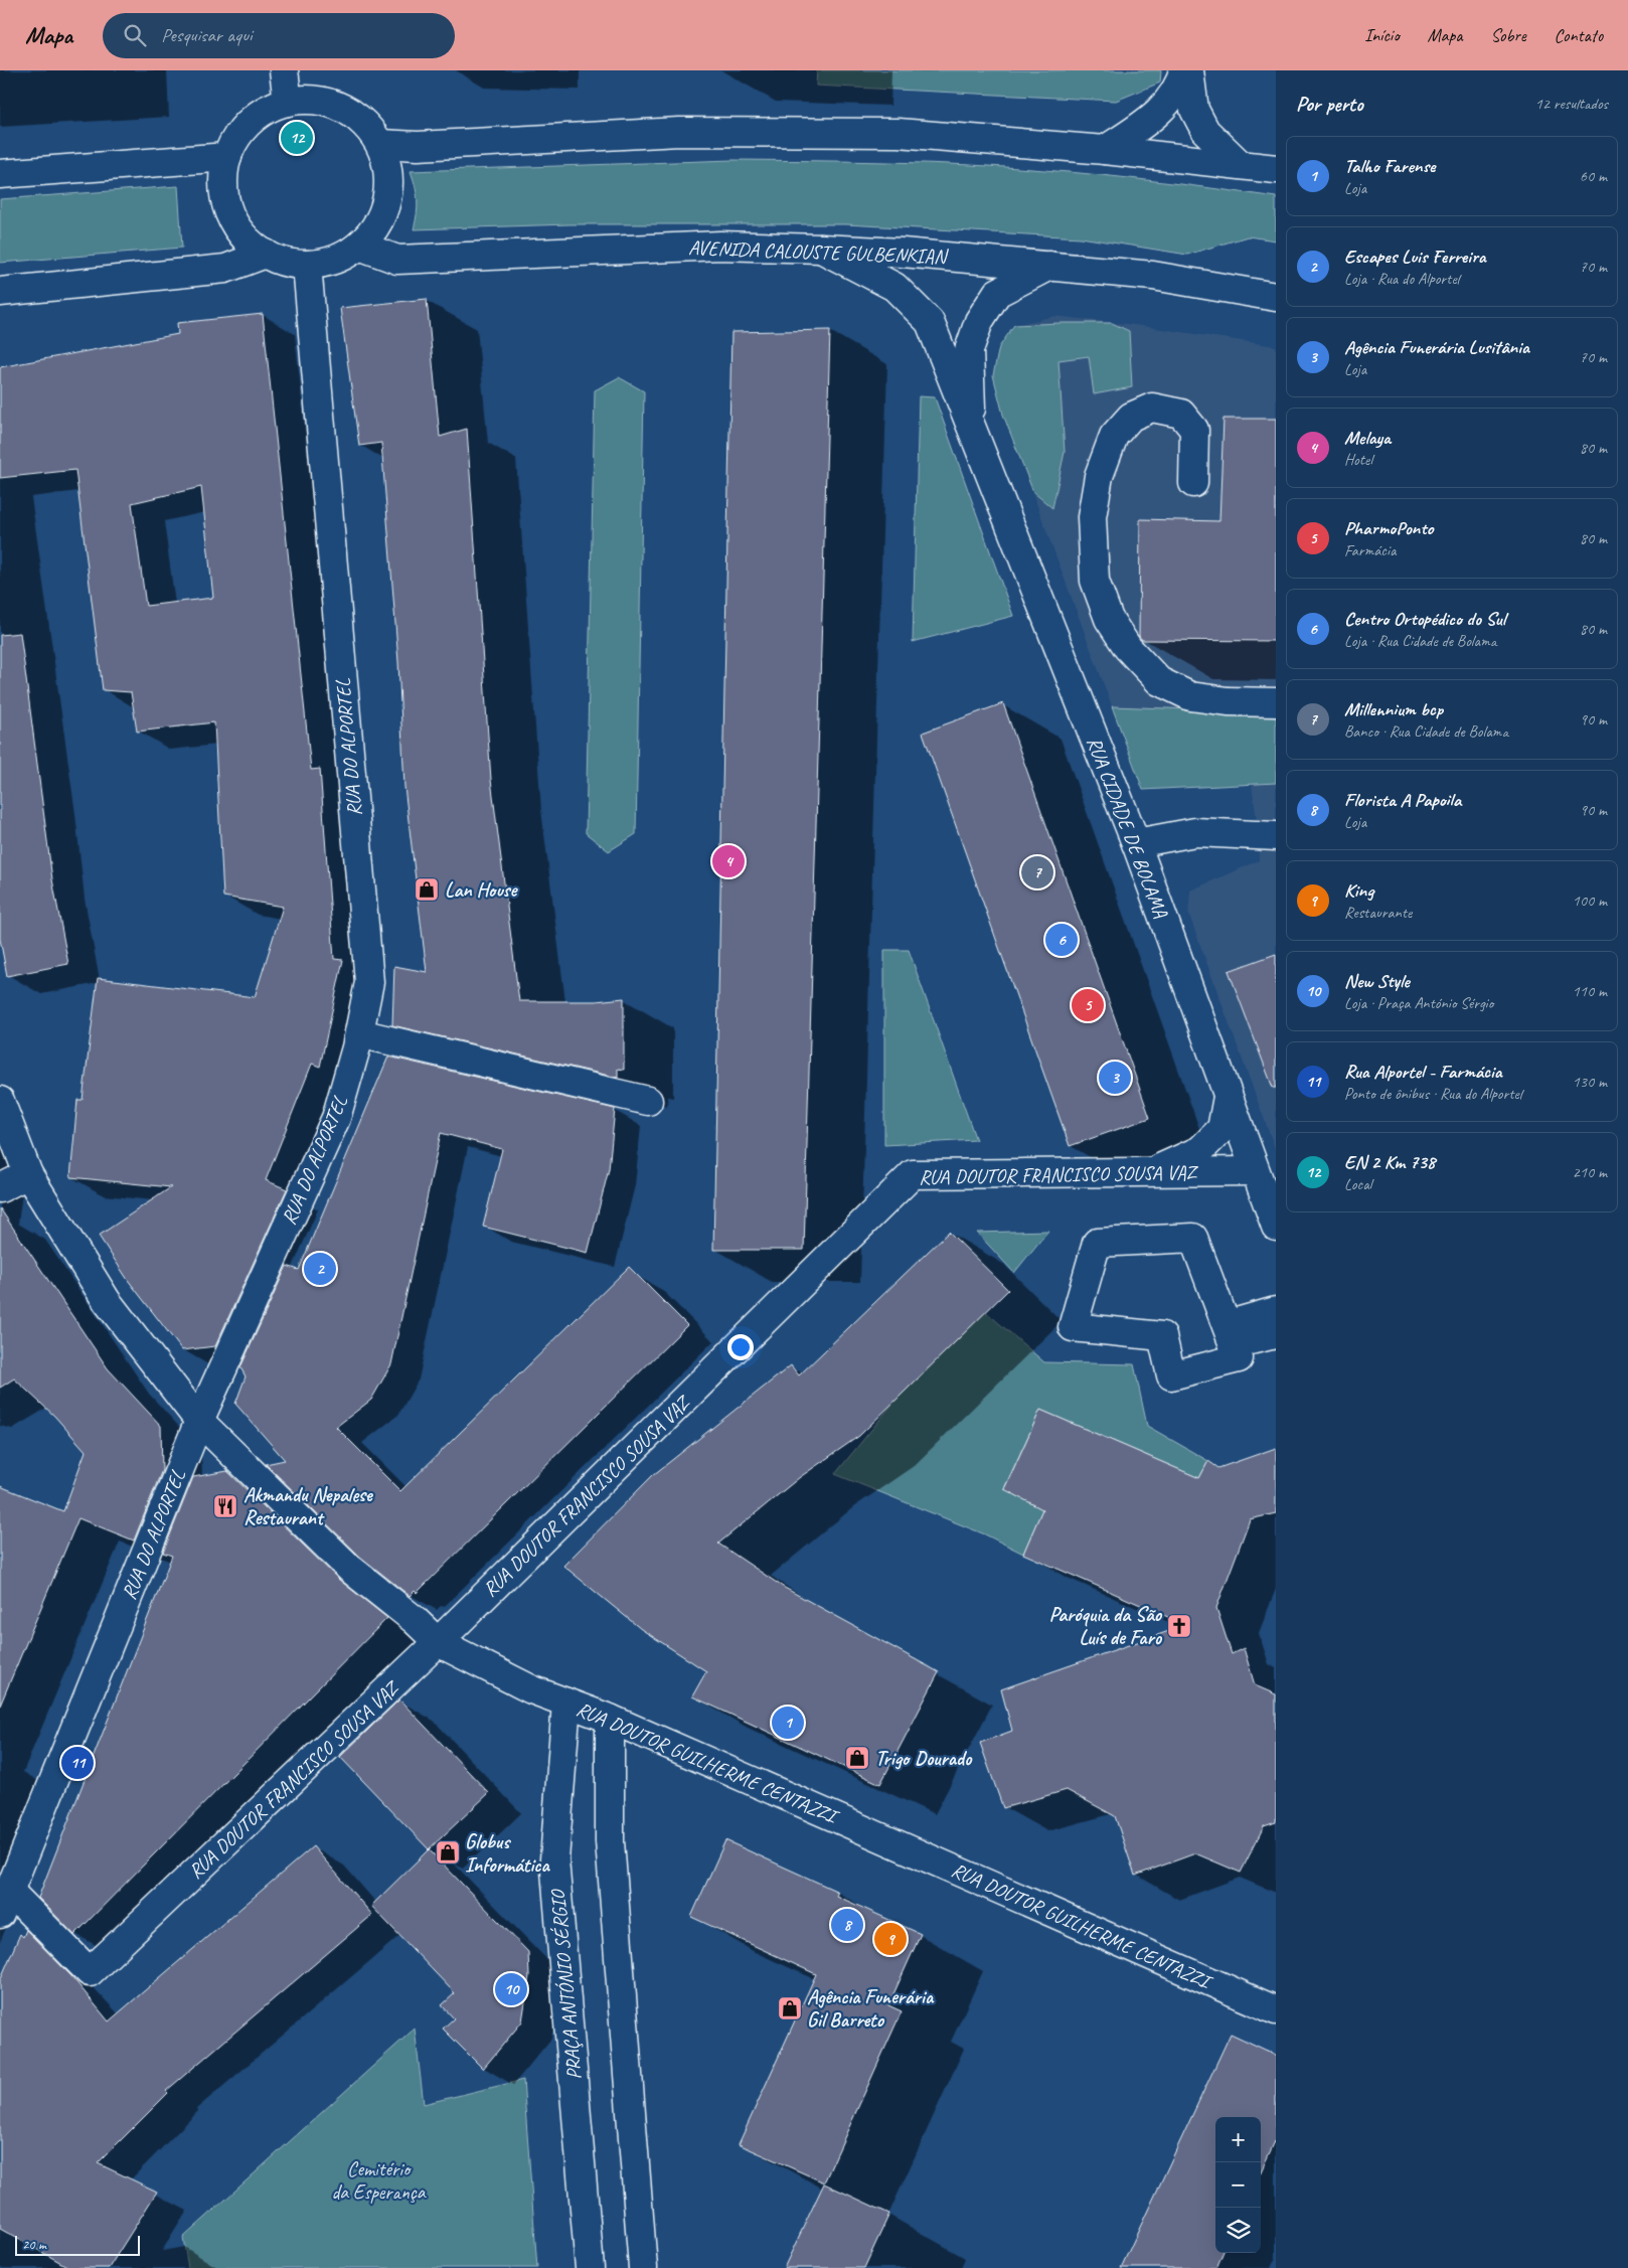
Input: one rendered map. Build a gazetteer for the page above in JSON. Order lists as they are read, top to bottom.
{
  "streets": {
    "street": [
      "AVENIDA CALOUSTE GULBENKIAN",
      "RUA DO ALPORTEL",
      "RUA CIDADE DE BOLAMA",
      "RUA DOUTOR FRANCISCO SOUSA VAZ",
      "RUA DOUTOR GUILHERME CENTAZZI",
      "PRAÇA ANTÓNIO SÉRGIO"
    ]
  },
  "crossings": [
    ["AVENIDA CALOUSTE GULBENKIAN", "RUA DO ALPORTEL"],
    ["AVENIDA CALOUSTE GULBENKIAN", "RUA CIDADE DE BOLAMA"],
    ["RUA DO ALPORTEL", "RUA DOUTOR FRANCISCO SOUSA VAZ"],
    ["RUA DO ALPORTEL", "RUA DOUTOR GUILHERME CENTAZZI"],
    ["RUA CIDADE DE BOLAMA", "RUA DOUTOR FRANCISCO SOUSA VAZ"],
    ["RUA DOUTOR FRANCISCO SOUSA VAZ", "RUA DOUTOR GUILHERME CENTAZZI"],
    ["RUA DOUTOR GUILHERME CENTAZZI", "PRAÇA ANTÓNIO SÉRGIO"]
  ],
  "parks": ["Cemitério da Esperança"],
  "places": {
    "shop": [
      "Lan House",
      "Trigo Dourado",
      "Globus Informática",
      "Agência Funerária Gil Barreto"
    ],
    "restaurant": ["Akmandu Nepalese Restaurant"],
    "church": ["Paróquia da São Luís de Faro"]
  },
  "scale_bar": "20 m",
  "page": {
    "header": "Mapa",
    "search": "Pesquisar aqui",
    "nav": [
      "Início",
      "Mapa",
      "Sobre",
      "Contato"
    ],
    "heading": ["Por perto", "12 resultados"],
    "pins": [
      "12",
      "4",
      "7",
      "6",
      "5",
      "3",
      "2",
      "1",
      "11",
      "8",
      "9",
      "10"
    ],
    "list": [
      {
        "mark": "1",
        "name": "Talho Farense",
        "note": "Loja",
        "value": "60 m"
      },
      {
        "mark": "2",
        "name": "Escapes Luis Ferreira",
        "note": "Loja · Rua do Alportel",
        "value": "70 m"
      },
      {
        "mark": "3",
        "name": "Agência Funerária Lusitânia",
        "note": "Loja",
        "value": "70 m"
      },
      {
        "mark": "4",
        "name": "Melaya",
        "note": "Hotel",
        "value": "80 m"
      },
      {
        "mark": "5",
        "name": "PharmoPonto",
        "note": "Farmácia",
        "value": "80 m"
      },
      {
        "mark": "6",
        "name": "Centro Ortopédico do Sul",
        "note": "Loja · Rua Cidade de Bolama",
        "value": "80 m"
      },
      {
        "mark": "7",
        "name": "Millennium bcp",
        "note": "Banco · Rua Cidade de Bolama",
        "value": "90 m"
      },
      {
        "mark": "8",
        "name": "Florista A Papoila",
        "note": "Loja",
        "value": "90 m"
      },
      {
        "mark": "9",
        "name": "King",
        "note": "Restaurante",
        "value": "100 m"
      },
      {
        "mark": "10",
        "name": "New Style",
        "note": "Loja · Praça António Sérgio",
        "value": "110 m"
      },
      {
        "mark": "11",
        "name": "Rua Alportel - Farmácia",
        "note": "Ponto de ônibus · Rua do Alportel",
        "value": "130 m"
      },
      {
        "mark": "12",
        "name": "EN 2 Km 738",
        "note": "Local",
        "value": "210 m"
      }
    ],
    "map_buttons": ["+", "−"],
    "scale": "20 m"
  }
}
